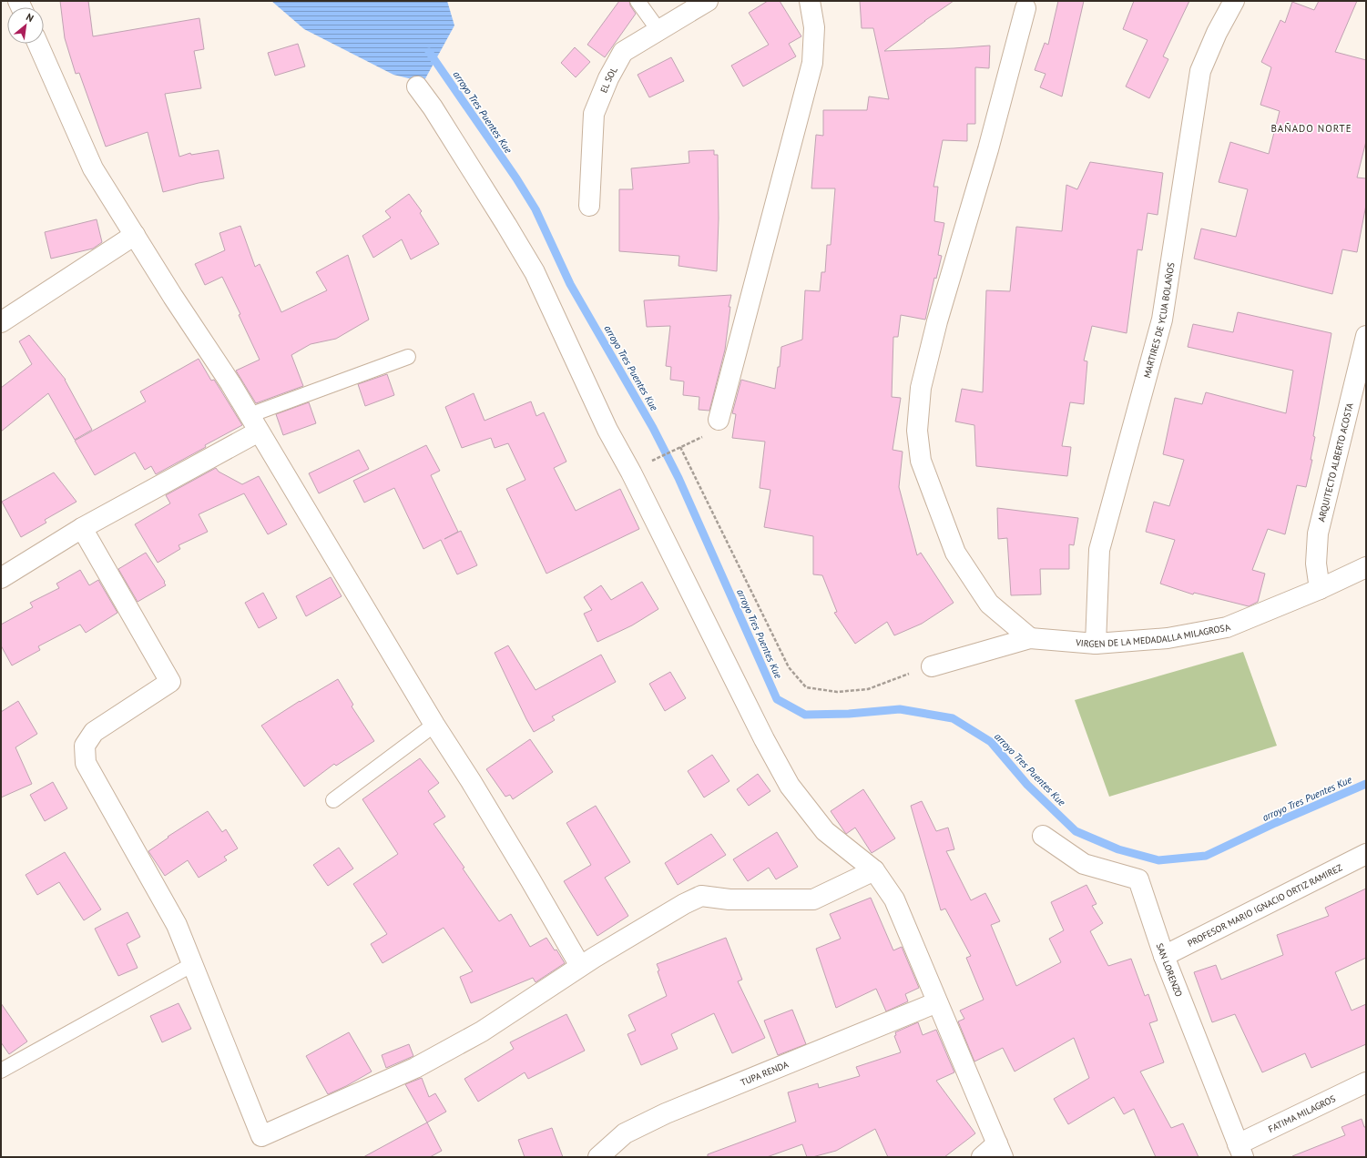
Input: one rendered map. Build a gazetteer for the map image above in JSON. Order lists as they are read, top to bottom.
{
  "streets": {
    "street": [
      "EL SOL",
      "MARTIRES DE YCUA BOLAÑOS",
      "ARQUITECTO ALBERTO ACOSTA",
      "VIRGEN DE LA MEDADALLA MILAGROSA",
      "PROFESOR MARIO IGNACIO ORTIZ RAMIREZ",
      "SAN LORENZO",
      "TUPA RENDA",
      "FATIMA MILAGROS"
    ]
  },
  "crossings": [
    ["MARTIRES DE YCUA BOLAÑOS", "VIRGEN DE LA MEDADALLA MILAGROSA"],
    ["ARQUITECTO ALBERTO ACOSTA", "VIRGEN DE LA MEDADALLA MILAGROSA"],
    ["PROFESOR MARIO IGNACIO ORTIZ RAMIREZ", "SAN LORENZO"],
    ["SAN LORENZO", "FATIMA MILAGROS"]
  ],
  "districts": ["BAÑADO NORTE"],
  "water": ["arroyo Tres Puentes Kue"],
  "north": "top right"
}
